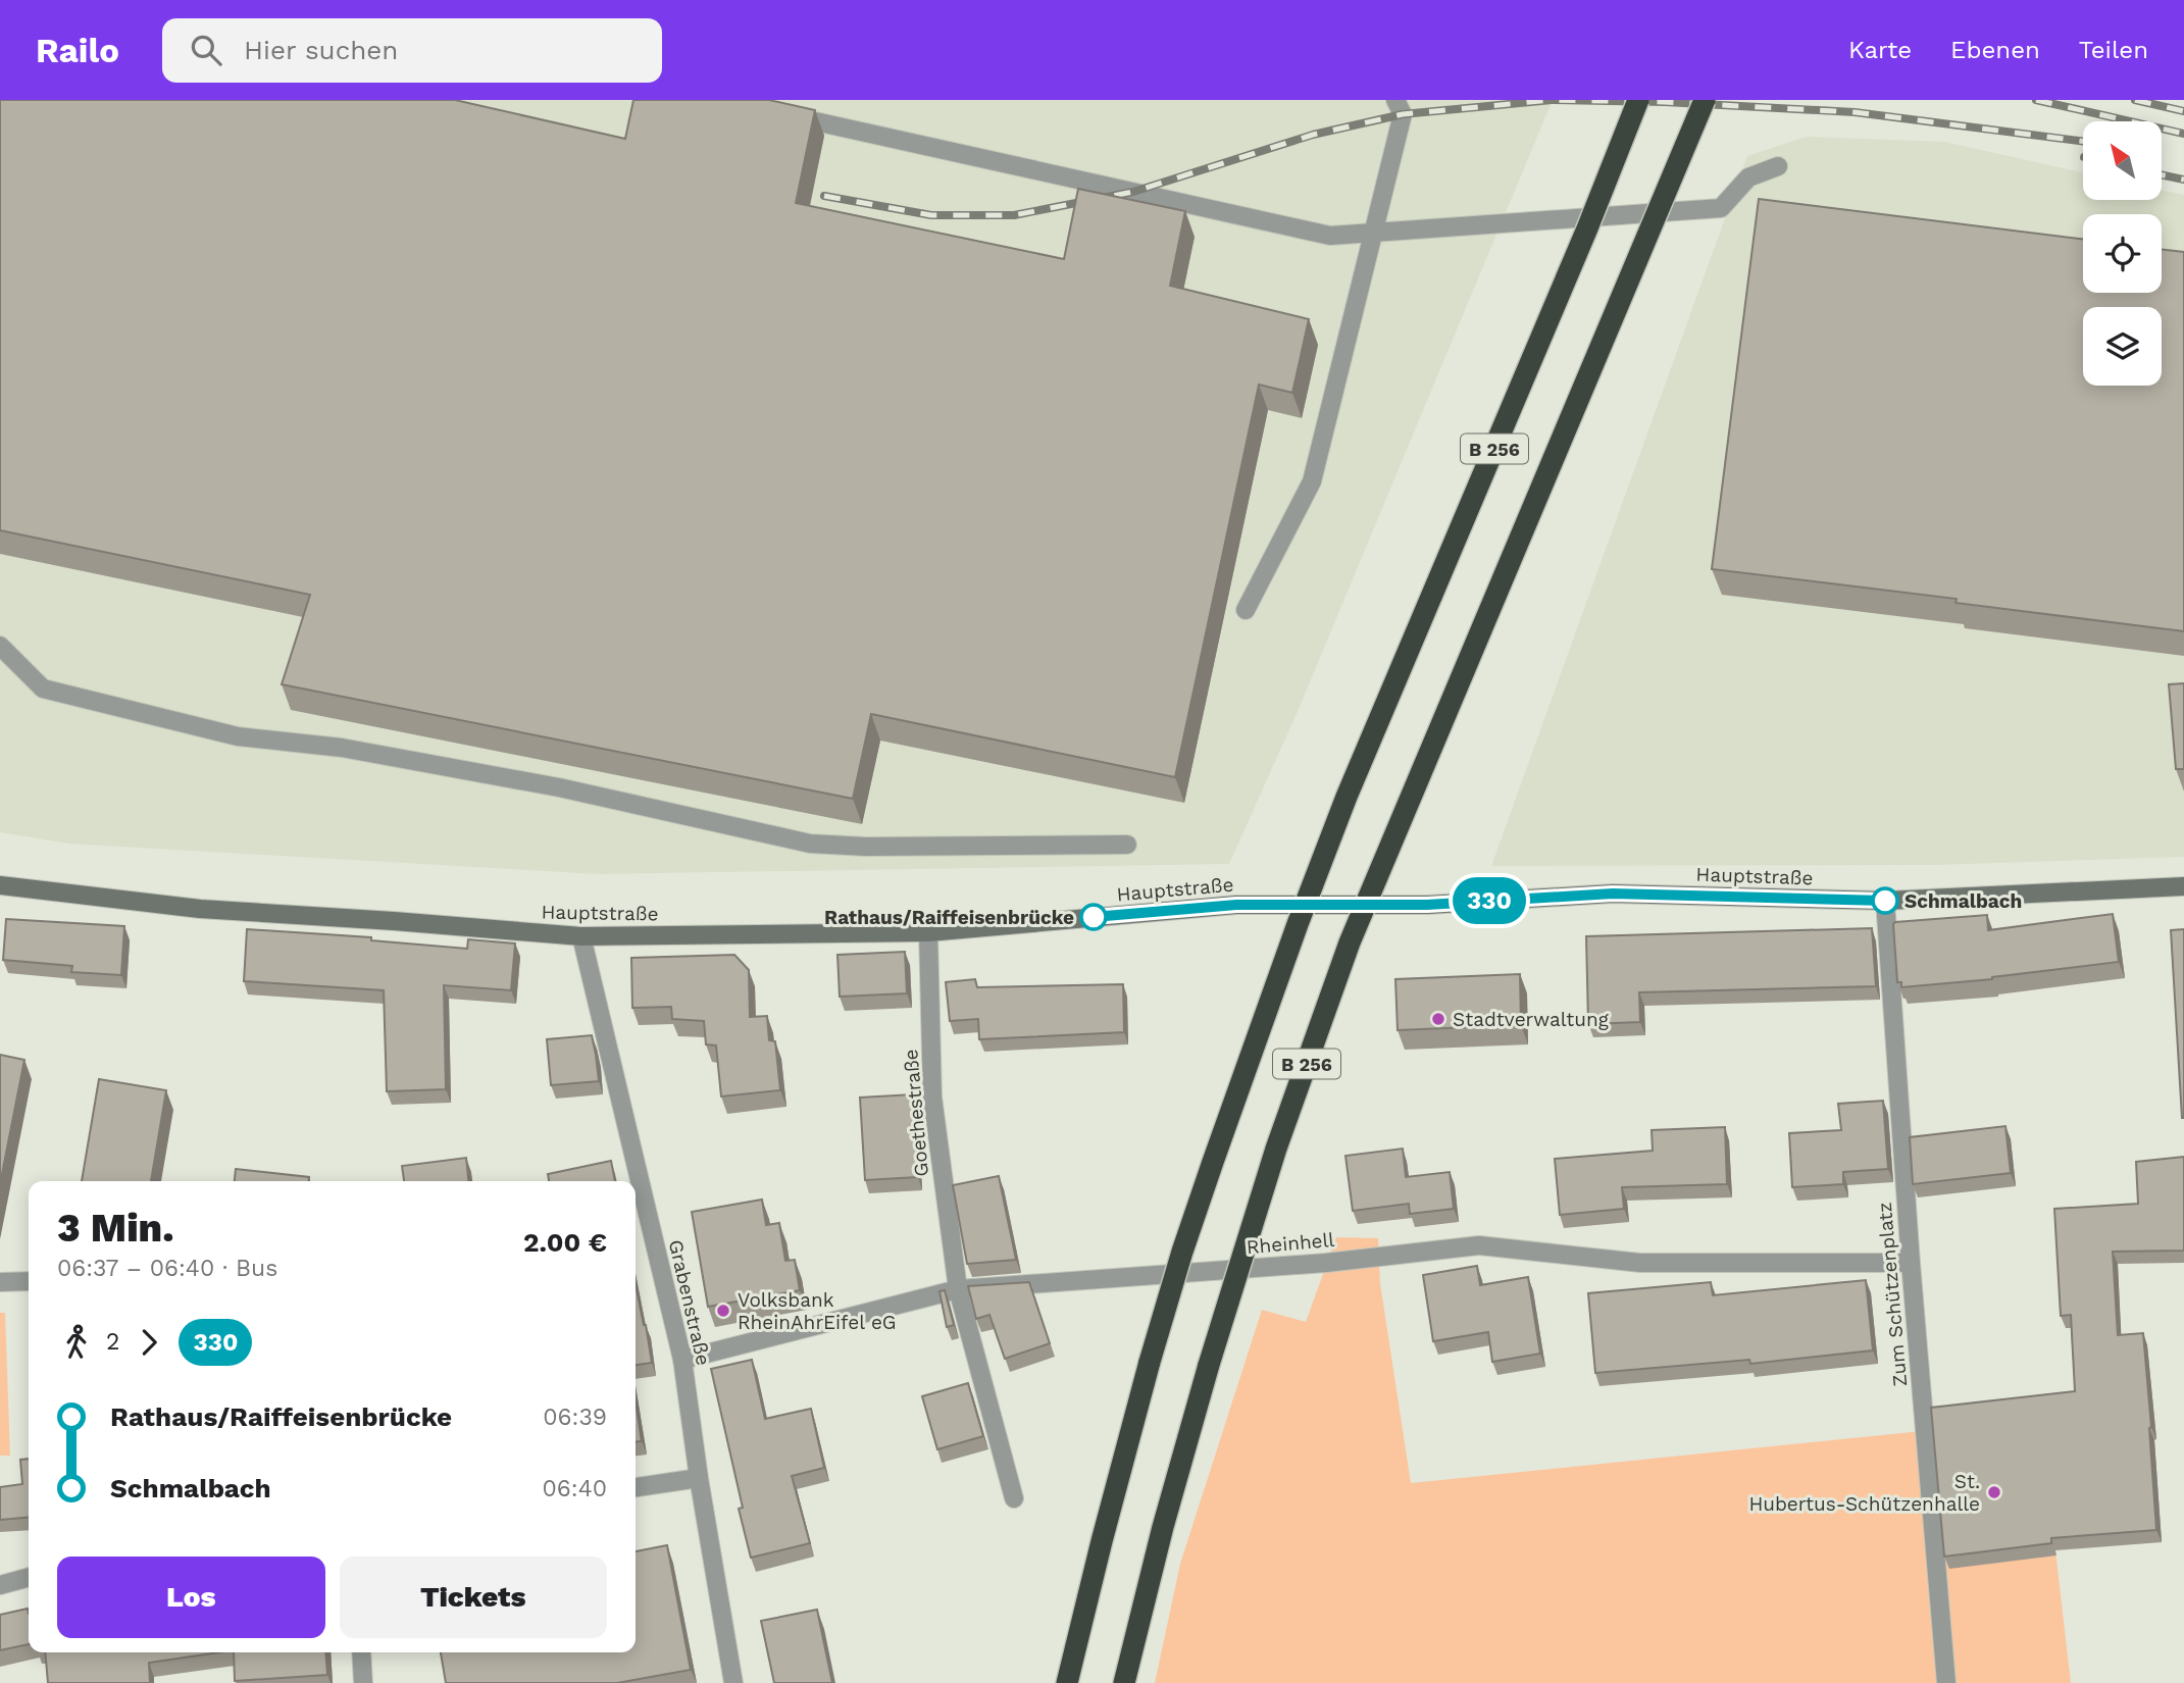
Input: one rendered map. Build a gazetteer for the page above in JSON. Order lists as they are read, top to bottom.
{
  "streets": {
    "highway": ["B 256"],
    "main road": ["Hauptstraße"],
    "street": [
      "Goethestraße",
      "Rheinhell",
      "Zum Schützenplatz",
      "Grabenstraße"
    ]
  },
  "crossings": [
    ["Hauptstraße", "Goethestraße"],
    ["Hauptstraße", "Zum Schützenplatz"],
    ["Hauptstraße", "Grabenstraße"],
    ["Goethestraße", "Rheinhell"],
    ["Rheinhell", "Zum Schützenplatz"],
    ["Rheinhell", "Grabenstraße"]
  ],
  "places": [
    "Schmalbach",
    "Rathaus/Raiffeisenbrücke",
    "Stadtverwaltung",
    "Volksbank RheinAhrEifel eG",
    "St. Hubertus-Schützenhalle"
  ],
  "lines": ["bus line 330"],
  "north": "top left",
  "page": {
    "header": "Railo",
    "search": "Hier suchen",
    "nav": ["Karte", "Ebenen", "Teilen"],
    "on_map": "330",
    "heading": ["3 Min.", "06:37 – 06:40 · Bus", "2.00 €"],
    "legs": ["2", "330"],
    "list": [
      {
        "name": "Rathaus/Raiffeisenbrücke",
        "value": "06:39"
      },
      {
        "name": "Schmalbach",
        "value": "06:40"
      }
    ],
    "buttons": ["Los", "Tickets"]
  }
}
